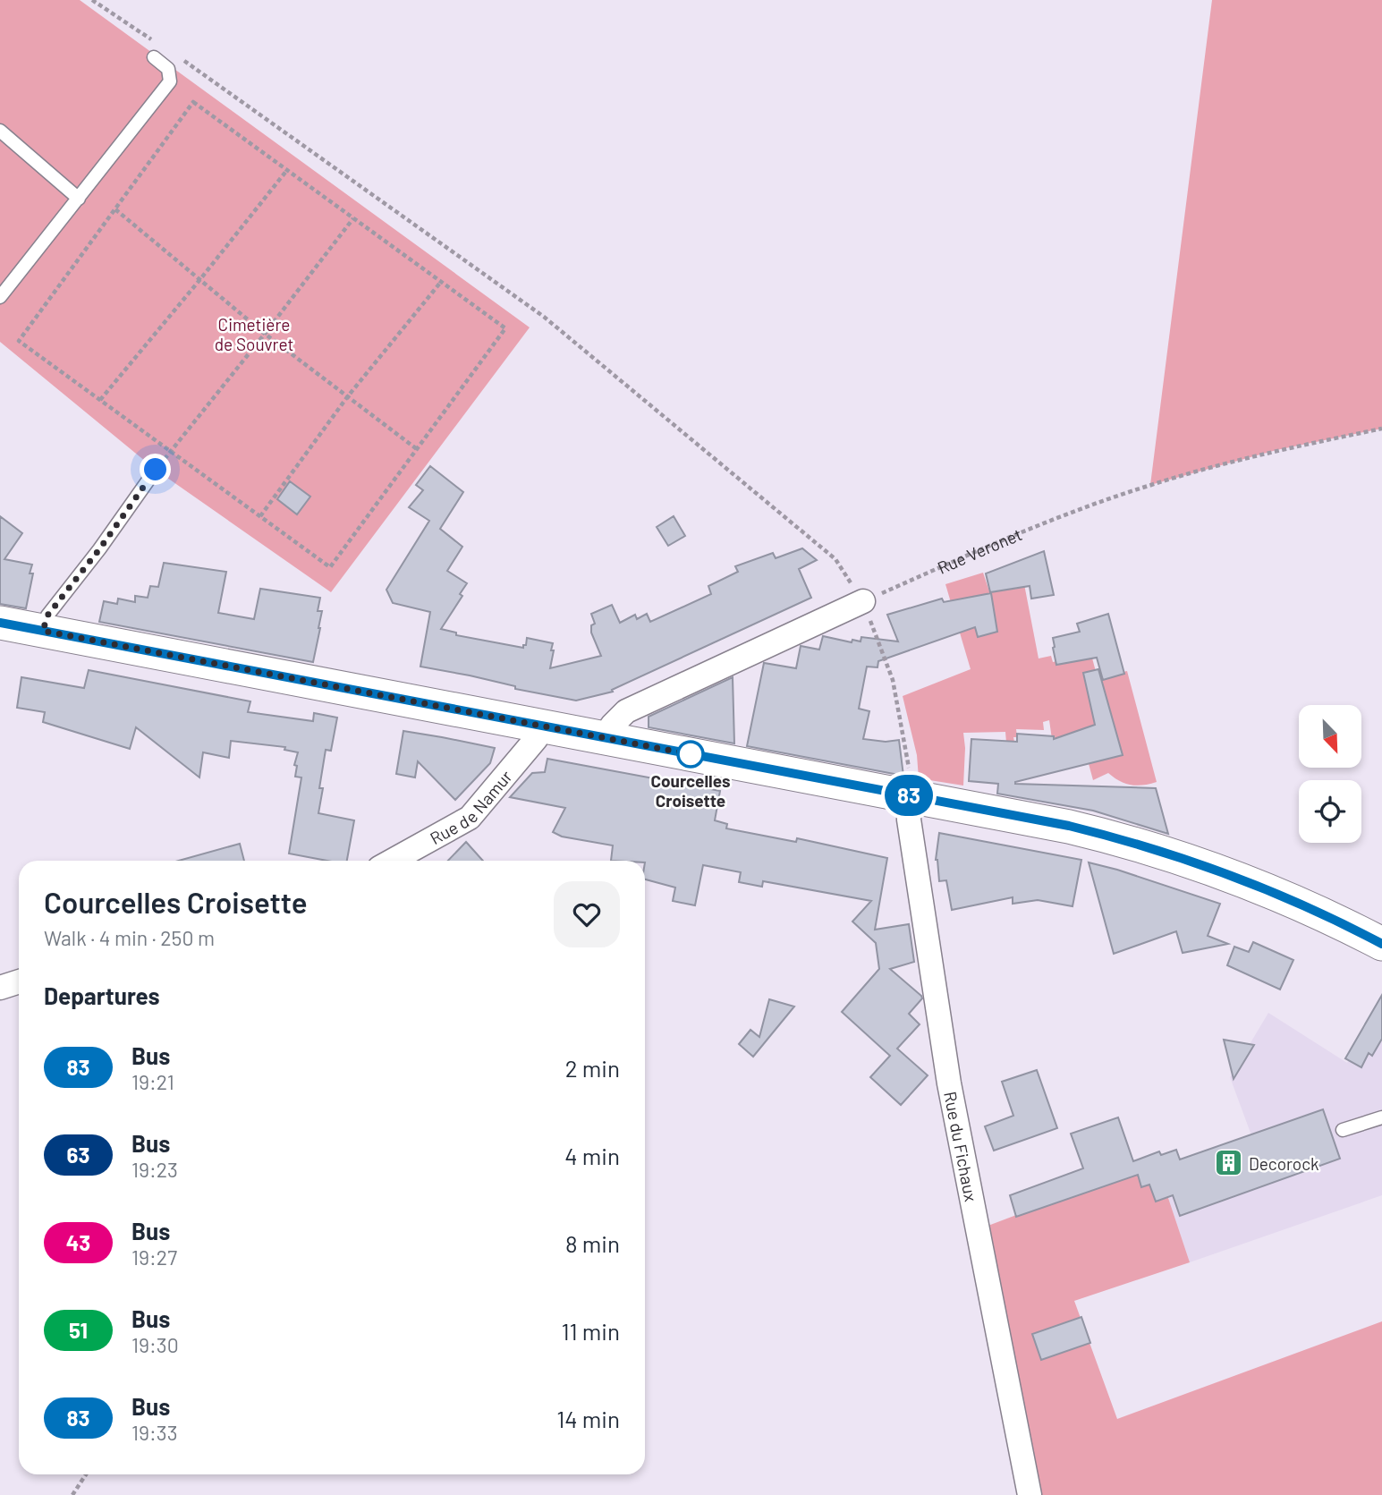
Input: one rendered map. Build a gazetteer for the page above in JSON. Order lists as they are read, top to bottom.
{
  "streets": {
    "street": ["Rue de Namur", "Rue du Fichaux"],
    "path": ["Rue Veronet"]
  },
  "parks": ["Cimetière de Souvret"],
  "places": {
    "other": ["Courcelles Croisette"],
    "building": ["Decorock"]
  },
  "lines": ["bus line 83"],
  "north": "bottom right",
  "page": {
    "on_map": "83",
    "heading": [
      ["Courcelles Croisette", "Walk · 4 min · 250 m"],
      "Departures"
    ],
    "list": [
      {
        "mark": "83",
        "name": "Bus",
        "note": "19:21",
        "value": "2 min"
      },
      {
        "mark": "63",
        "name": "Bus",
        "note": "19:23",
        "value": "4 min"
      },
      {
        "mark": "43",
        "name": "Bus",
        "note": "19:27",
        "value": "8 min"
      },
      {
        "mark": "51",
        "name": "Bus",
        "note": "19:30",
        "value": "11 min"
      },
      {
        "mark": "83",
        "name": "Bus",
        "note": "19:33",
        "value": "14 min"
      }
    ]
  }
}
